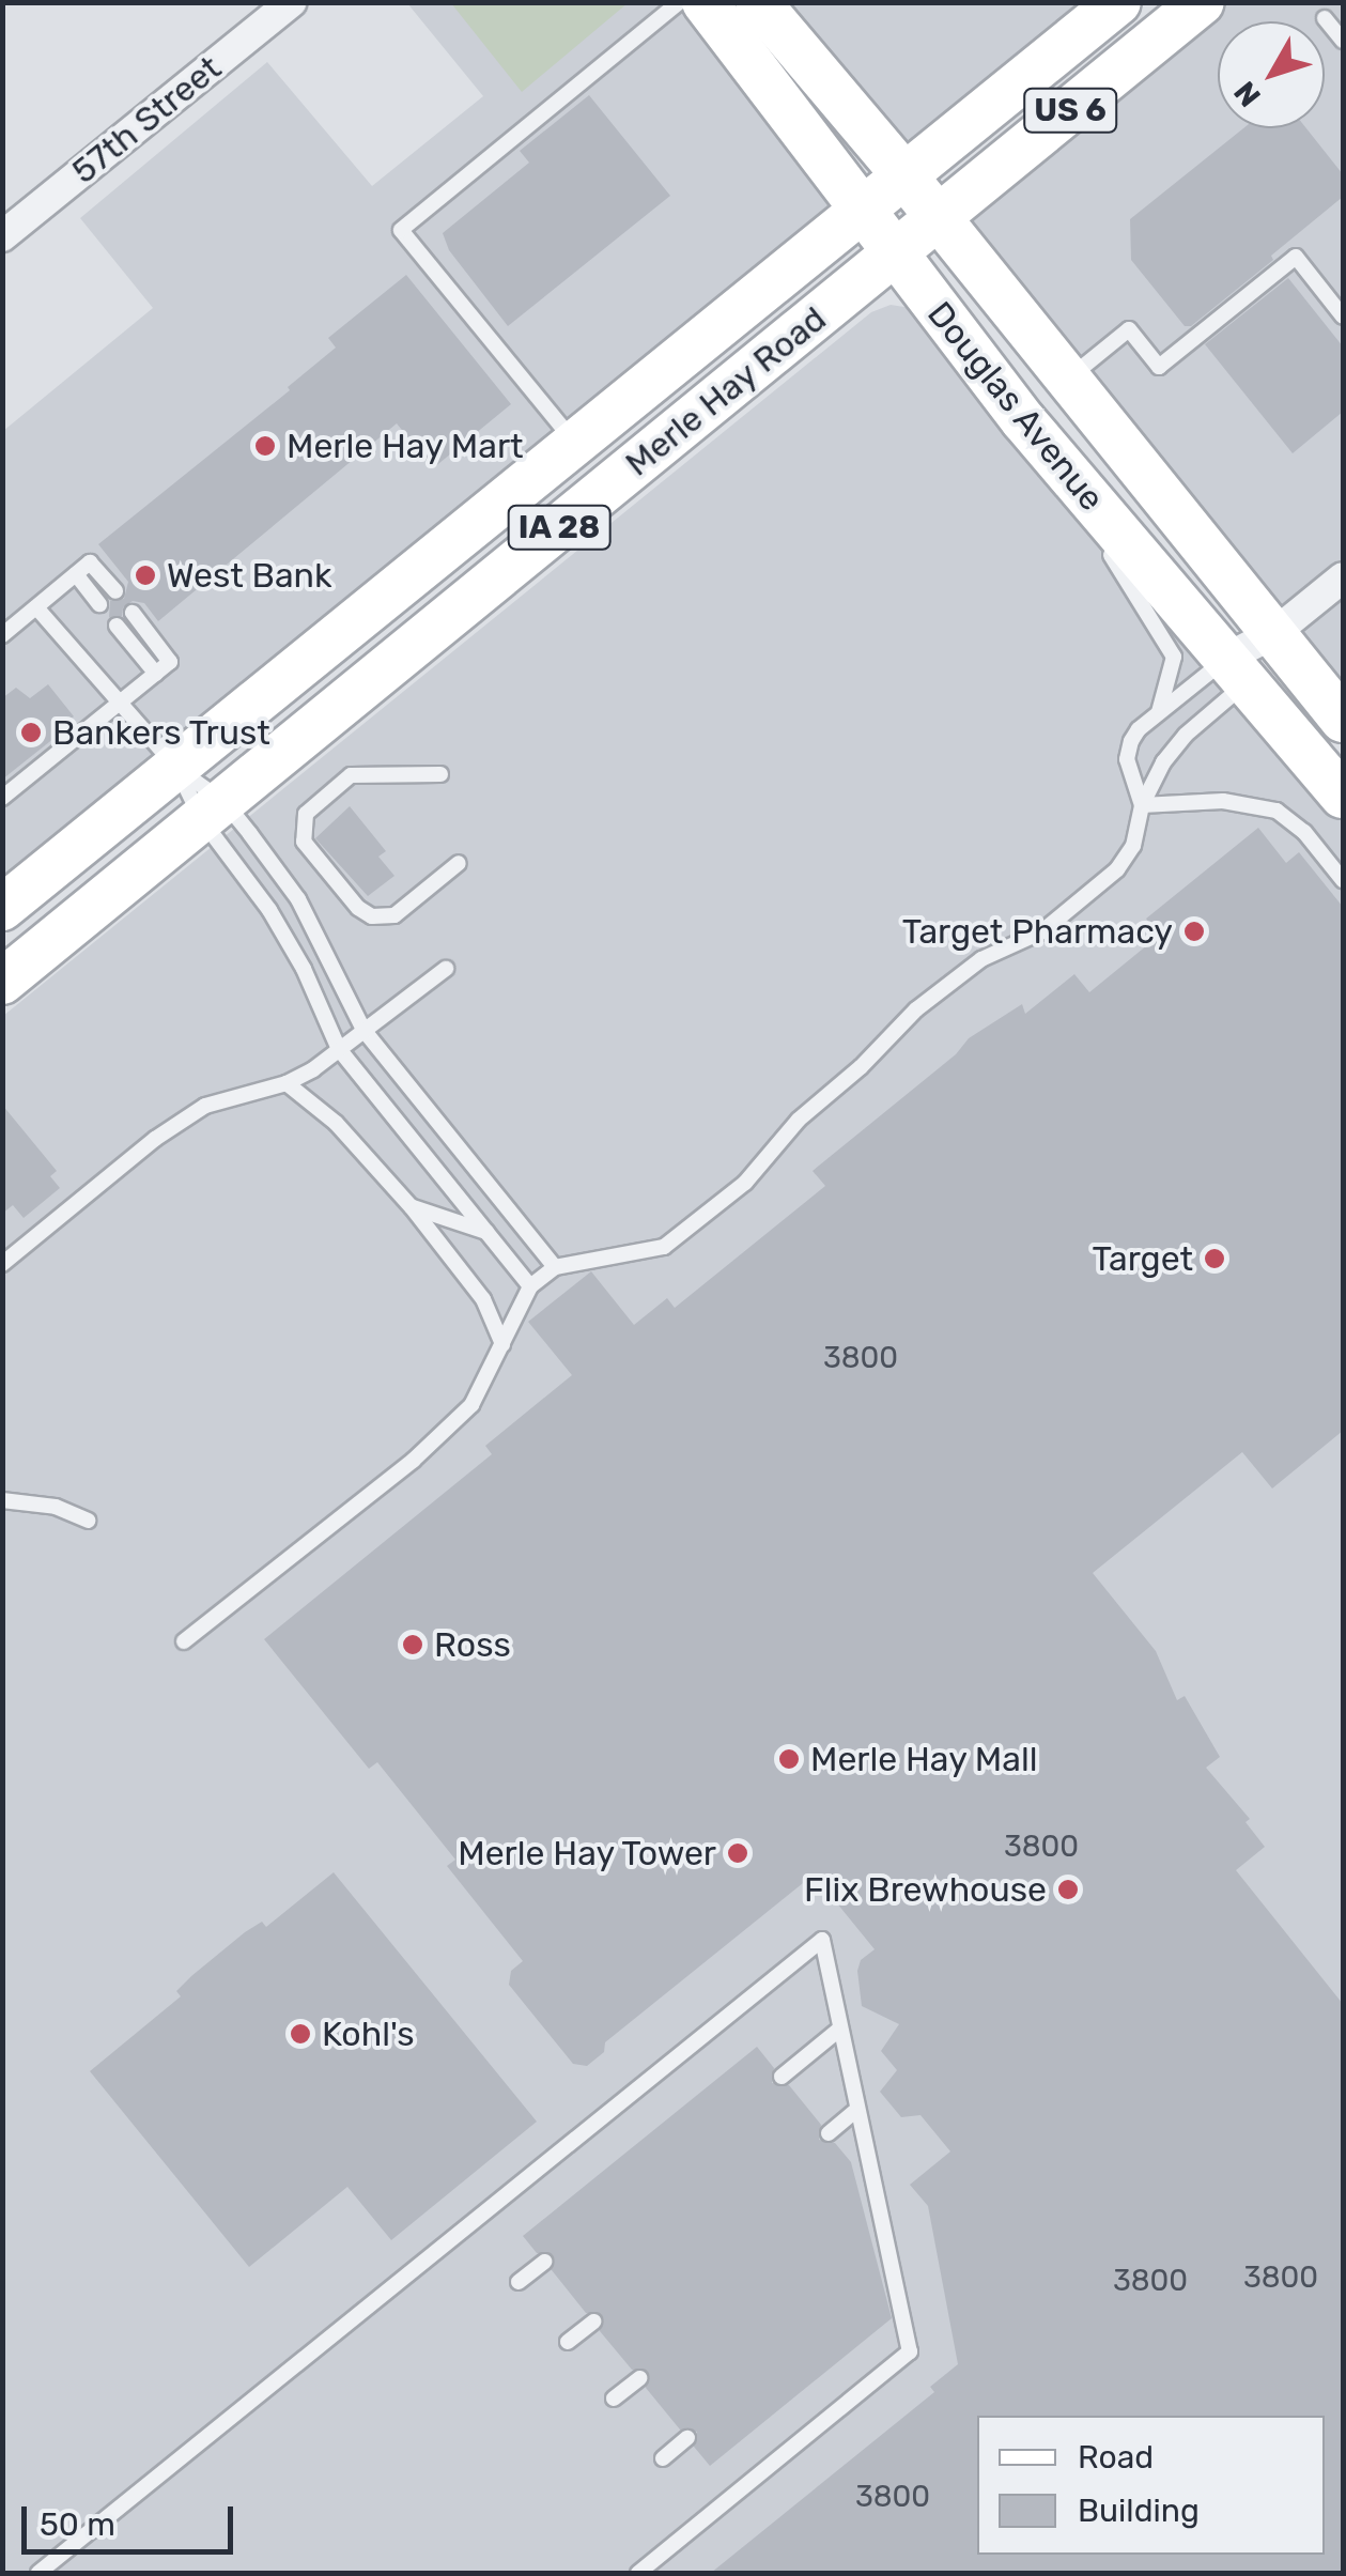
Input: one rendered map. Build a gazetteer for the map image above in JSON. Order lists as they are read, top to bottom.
{
  "streets": {
    "main road": [
      "US 6",
      "Merle Hay Road",
      "Douglas Avenue",
      "IA 28"
    ],
    "street": ["57th Street"]
  },
  "crossings": [
    ["Merle Hay Road", "Douglas Avenue"]
  ],
  "places": [
    "Merle Hay Mart",
    "West Bank",
    "Bankers Trust",
    "Target Pharmacy",
    "Target",
    "Ross",
    "Merle Hay Mall",
    "Merle Hay Tower",
    "Flix Brewhouse",
    "Kohl's"
  ],
  "house_numbers": [
    "3800",
    "3800",
    "3800",
    "3800",
    "3800"
  ],
  "legend": ["Road", "Building"],
  "scale_bar": "50 m",
  "north": "bottom left"
}
